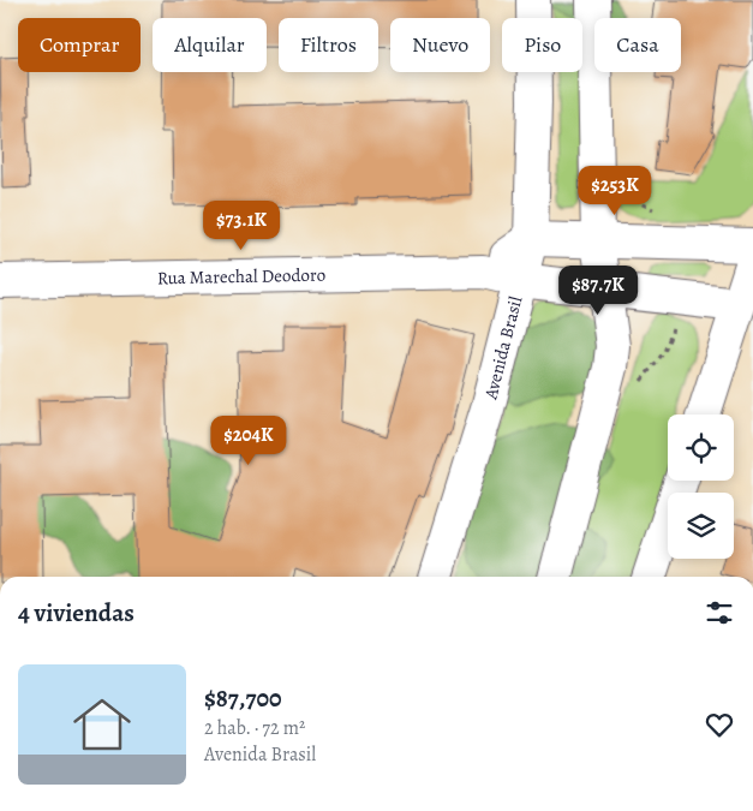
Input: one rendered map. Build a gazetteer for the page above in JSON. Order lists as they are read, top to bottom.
{
  "streets": {
    "main road": ["Rua Marechal Deodoro", "Avenida Brasil"]
  },
  "crossings": [
    ["Rua Marechal Deodoro", "Avenida Brasil"]
  ],
  "page": {
    "chip": [
      "Comprar",
      "Alquilar",
      "Filtros",
      "Nuevo",
      "Piso",
      "Casa"
    ],
    "price": [
      "$253K",
      "$73.1K",
      "$87.7K",
      "$204K"
    ],
    "heading": "4 viviendas",
    "list": [
      {
        "name": "$87,700",
        "note": "2 hab. · 72 m² · Avenida Brasil"
      }
    ]
  }
}
